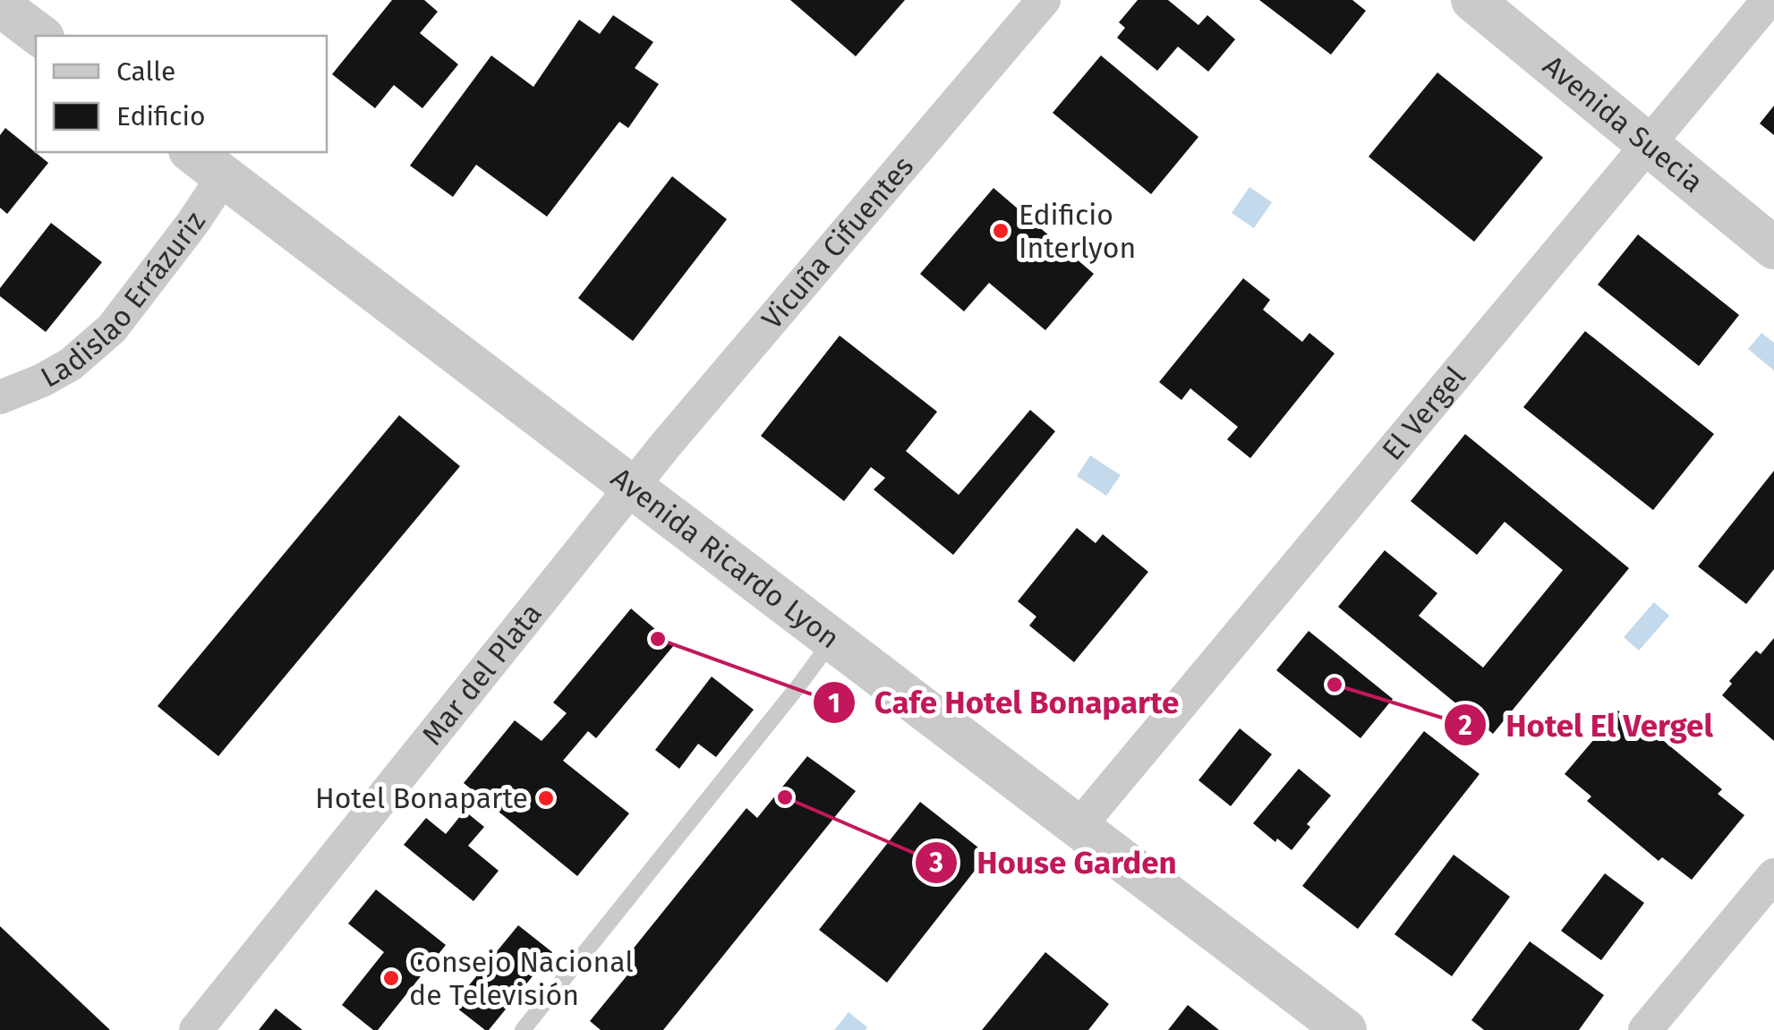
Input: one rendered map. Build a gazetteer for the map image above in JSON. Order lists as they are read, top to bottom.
{
  "streets": {
    "street": [
      "Avenida Suecia",
      "Vicuña Cifuentes",
      "Ladislao Errázuriz",
      "El Vergel",
      "Avenida Ricardo Lyon",
      "Mar del Plata"
    ]
  },
  "crossings": [
    ["Avenida Suecia", "El Vergel"],
    ["Vicuña Cifuentes", "Avenida Ricardo Lyon"],
    ["Vicuña Cifuentes", "Mar del Plata"],
    ["Ladislao Errázuriz", "Avenida Ricardo Lyon"],
    ["El Vergel", "Avenida Ricardo Lyon"],
    ["Avenida Ricardo Lyon", "Mar del Plata"]
  ],
  "places": [
    "Edificio Interlyon",
    "Cafe Hotel Bonaparte",
    "Hotel El Vergel",
    "House Garden",
    "Hotel Bonaparte",
    "Consejo Nacional de Televisión"
  ],
  "legend": ["Calle", "Edificio"]
}
